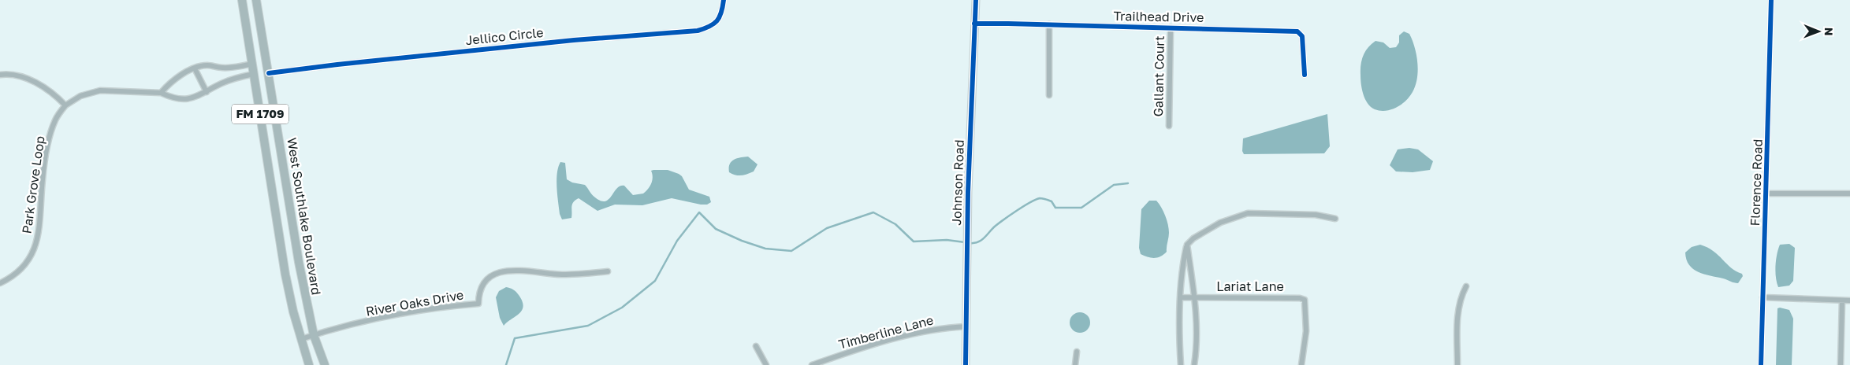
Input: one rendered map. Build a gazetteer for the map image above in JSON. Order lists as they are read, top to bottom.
{
  "streets": {
    "main road": ["FM 1709", "West Southlake Boulevard"],
    "street": [
      "Trailhead Drive",
      "Jellico Circle",
      "Gallant Court",
      "Johnson Road",
      "Florence Road",
      "Park Grove Loop",
      "Lariat Lane",
      "River Oaks Drive",
      "Timberline Lane"
    ]
  },
  "crossings": [
    ["Trailhead Drive", "Gallant Court"],
    ["Trailhead Drive", "Johnson Road"],
    ["Jellico Circle", "West Southlake Boulevard"],
    ["Johnson Road", "Timberline Lane"],
    ["West Southlake Boulevard", "River Oaks Drive"]
  ],
  "north": "right"
}
